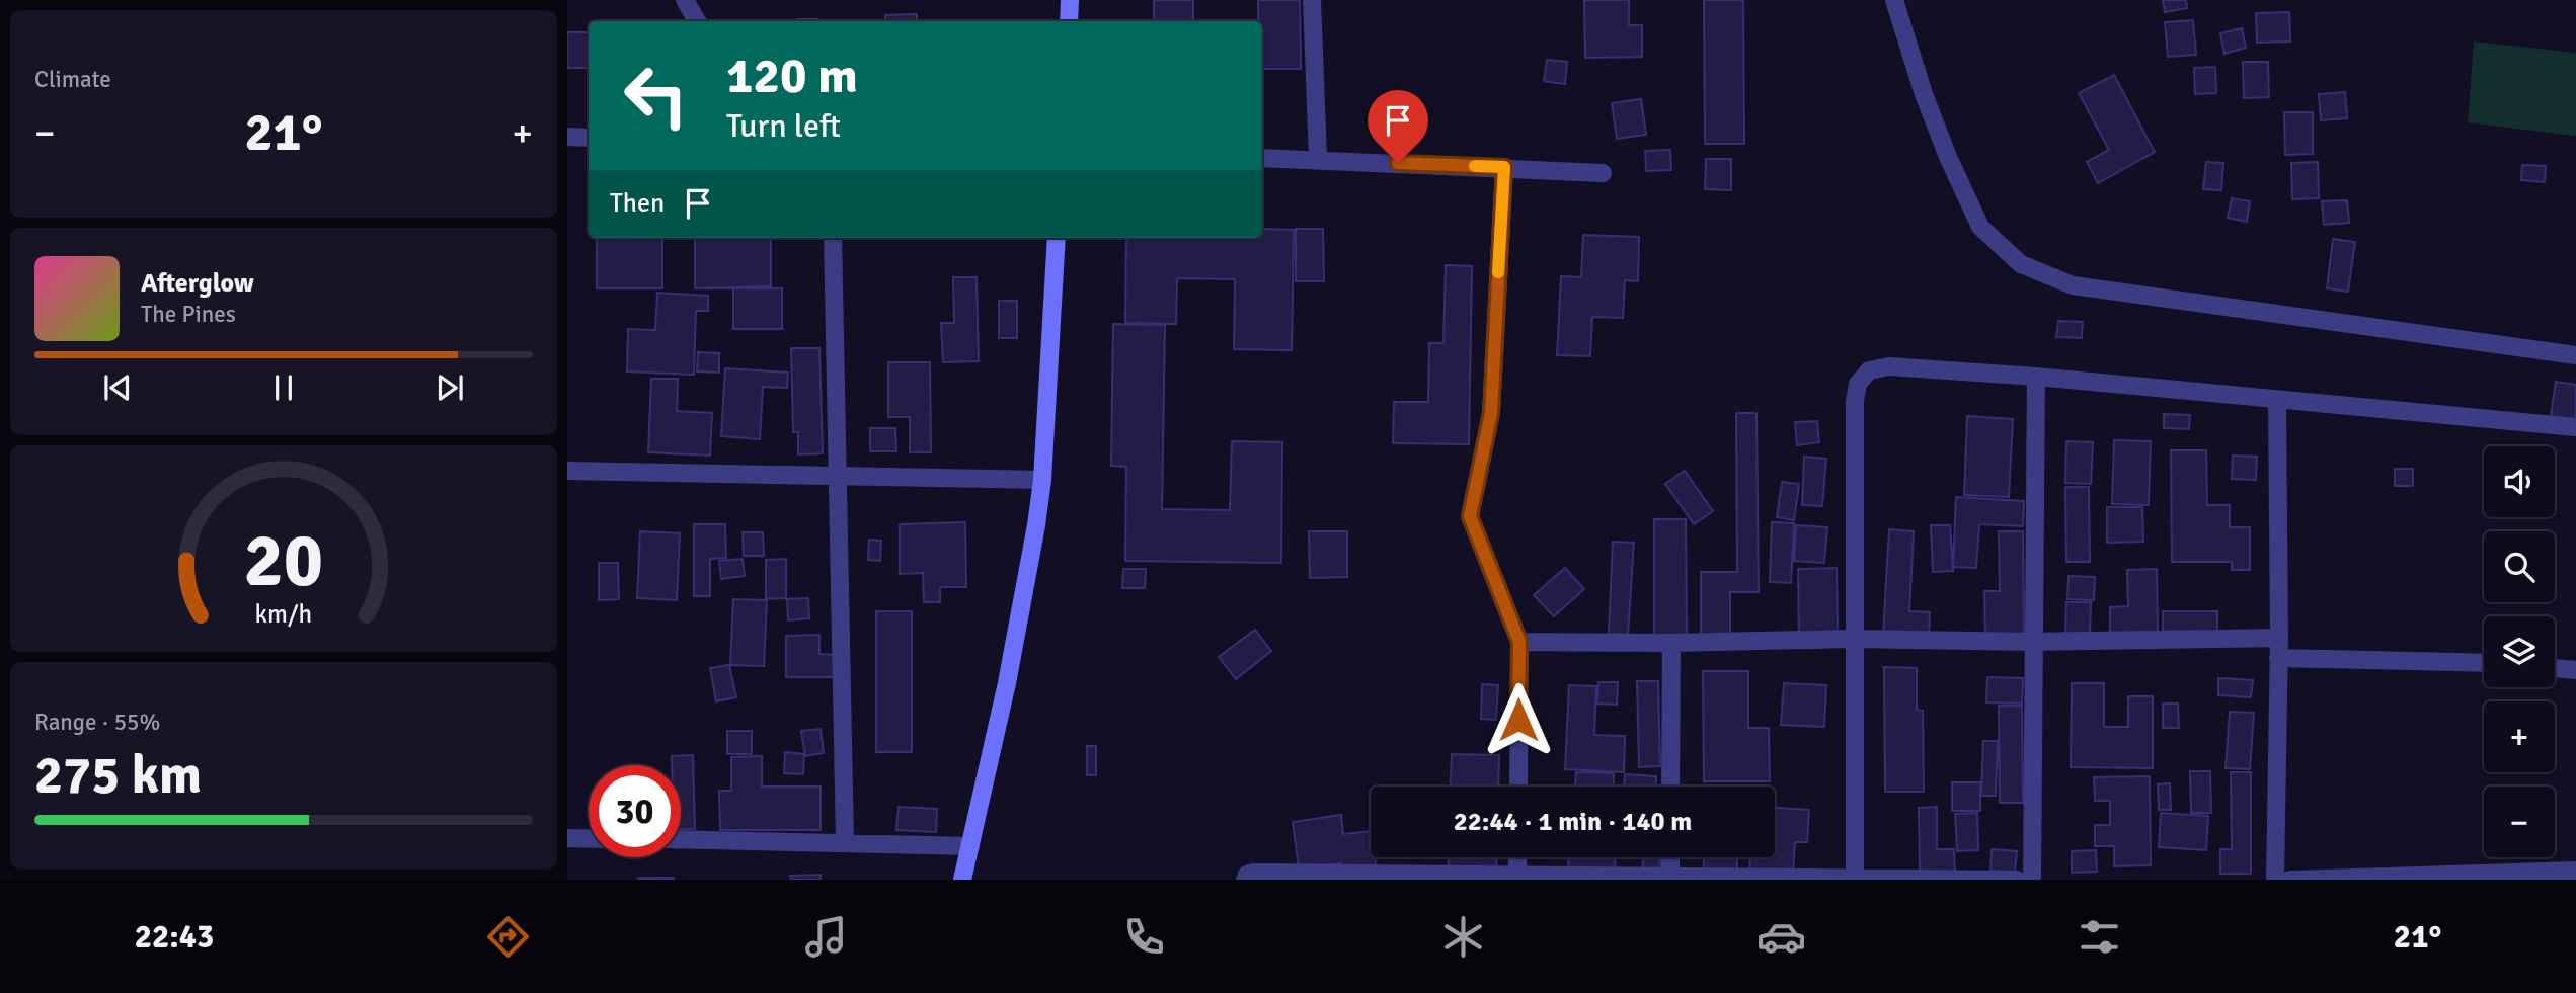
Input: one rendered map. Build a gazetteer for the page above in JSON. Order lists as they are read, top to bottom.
{
  "page": {
    "tile": [
      "Climate",
      ["Range · 55%", "275 km"]
    ],
    "turn": ["120 m", "Turn left"],
    "heat": ["−", "21°", "+"],
    "then": "Then",
    "song": ["Afterglow", "The Pines"],
    "map_buttons": ["+", "−"],
    "limit": "30",
    "trip": "22:44 · 1 min · 140 m",
    "tabs": ["22:43", "21°"],
    "gauge": ["20", "km/h"]
  }
}
